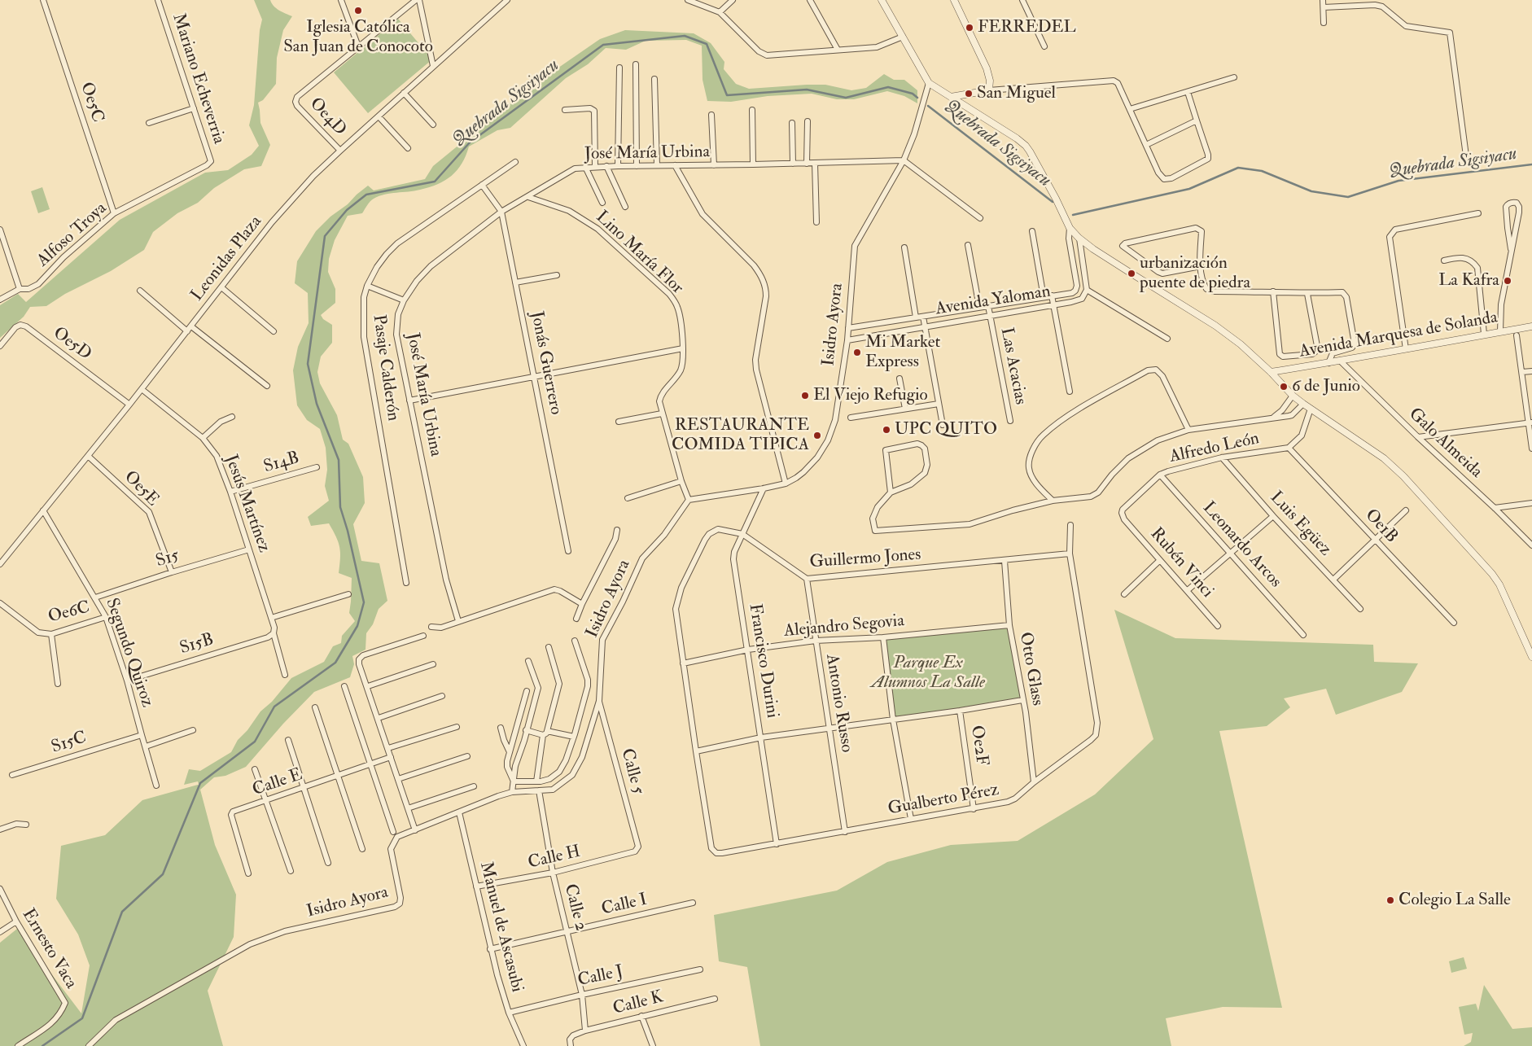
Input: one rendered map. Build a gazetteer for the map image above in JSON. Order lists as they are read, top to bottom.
{
  "streets": {
    "street": [
      "Mariano Echeverria",
      "Oe5C",
      "Oe4D",
      "José María Urbina",
      "Alfoso Troya",
      "Lino María Flor",
      "Leonidas Plaza",
      "Avenida Yaloman",
      "Isidro Ayora",
      "Avenida Marquesa de Solanda",
      "Oe5D",
      "Jonás Guerrero",
      "Las Acacias",
      "Pasaje Calderón",
      "Galo Almeida",
      "Alfredo León",
      "S14B",
      "Oe5E",
      "Jesús Martínez",
      "Luis Egüez",
      "Oe1B",
      "Leonardo Arcos",
      "S15",
      "Guillermo Jones",
      "Rubén Vinci",
      "Oe6C",
      "Alejandro Segovia",
      "S15B",
      "Segundo Quiroz",
      "Francisco Durini",
      "Otto Glass",
      "Antonio Russo",
      "S15C",
      "Oe2F",
      "Calle 5",
      "Calle E",
      "Gualberto Pérez",
      "Calle H",
      "Calle I",
      "Calle 2",
      "Manuel de Ascasubi",
      "Ernesto Vaca",
      "Calle J",
      "Calle K"
    ]
  },
  "crossings": [
    ["Mariano Echeverria", "Alfoso Troya"],
    ["Oe5C", "Alfoso Troya"],
    ["Oe4D", "Leonidas Plaza"],
    ["José María Urbina", "Lino María Flor"],
    ["José María Urbina", "Isidro Ayora"],
    ["José María Urbina", "Jonás Guerrero"],
    ["Lino María Flor", "Isidro Ayora"],
    ["Leonidas Plaza", "Oe5D"],
    ["Leonidas Plaza", "Oe5E"],
    ["Leonidas Plaza", "Jesús Martínez"],
    ["Leonidas Plaza", "Segundo Quiroz"],
    ["Avenida Yaloman", "Isidro Ayora"],
    ["Avenida Yaloman", "Las Acacias"],
    ["Isidro Ayora", "Francisco Durini"],
    ["Isidro Ayora", "Calle 5"],
    ["Isidro Ayora", "Calle 2"],
    ["Isidro Ayora", "Manuel de Ascasubi"],
    ["Avenida Marquesa de Solanda", "Galo Almeida"],
    ["Jonás Guerrero", "Pasaje Calderón"],
    ["Alfredo León", "Luis Egüez"],
    ["Alfredo León", "Oe1B"],
    ["Alfredo León", "Leonardo Arcos"],
    ["Alfredo León", "Rubén Vinci"],
    ["S14B", "Jesús Martínez"],
    ["Oe5E", "S15"],
    ["Jesús Martínez", "S15"],
    ["Jesús Martínez", "S15B"],
    ["S15", "Segundo Quiroz"],
    ["Guillermo Jones", "Alejandro Segovia"],
    ["Guillermo Jones", "Francisco Durini"],
    ["Guillermo Jones", "Otto Glass"],
    ["Guillermo Jones", "Antonio Russo"],
    ["Guillermo Jones", "Gualberto Pérez"],
    ["Oe6C", "Segundo Quiroz"],
    ["Alejandro Segovia", "Francisco Durini"],
    ["Alejandro Segovia", "Otto Glass"],
    ["Alejandro Segovia", "Antonio Russo"],
    ["S15B", "Segundo Quiroz"],
    ["Segundo Quiroz", "S15C"],
    ["Francisco Durini", "Gualberto Pérez"],
    ["Otto Glass", "Gualberto Pérez"],
    ["Antonio Russo", "Gualberto Pérez"],
    ["Oe2F", "Gualberto Pérez"],
    ["Calle 5", "Calle H"],
    ["Calle H", "Calle 2"],
    ["Calle H", "Manuel de Ascasubi"],
    ["Calle I", "Calle 2"],
    ["Calle I", "Manuel de Ascasubi"],
    ["Calle 2", "Calle J"],
    ["Calle 2", "Calle K"],
    ["Manuel de Ascasubi", "Calle J"]
  ],
  "water": ["Quebrada Sigsiyacu"],
  "parks": ["Parque Ex Alumnos La Salle"],
  "places": [
    "Iglesia Católica San Juan de Conocoto",
    "FERREDEL",
    "San Miguel",
    "urbanización puente de piedra",
    "La Kafra",
    "Mi Market Express",
    "6 de Junio",
    "El Viejo Refugio",
    "UPC QUITO",
    "RESTAURANTE COMIDA TIPICA",
    "Colegio La Salle"
  ]
}
